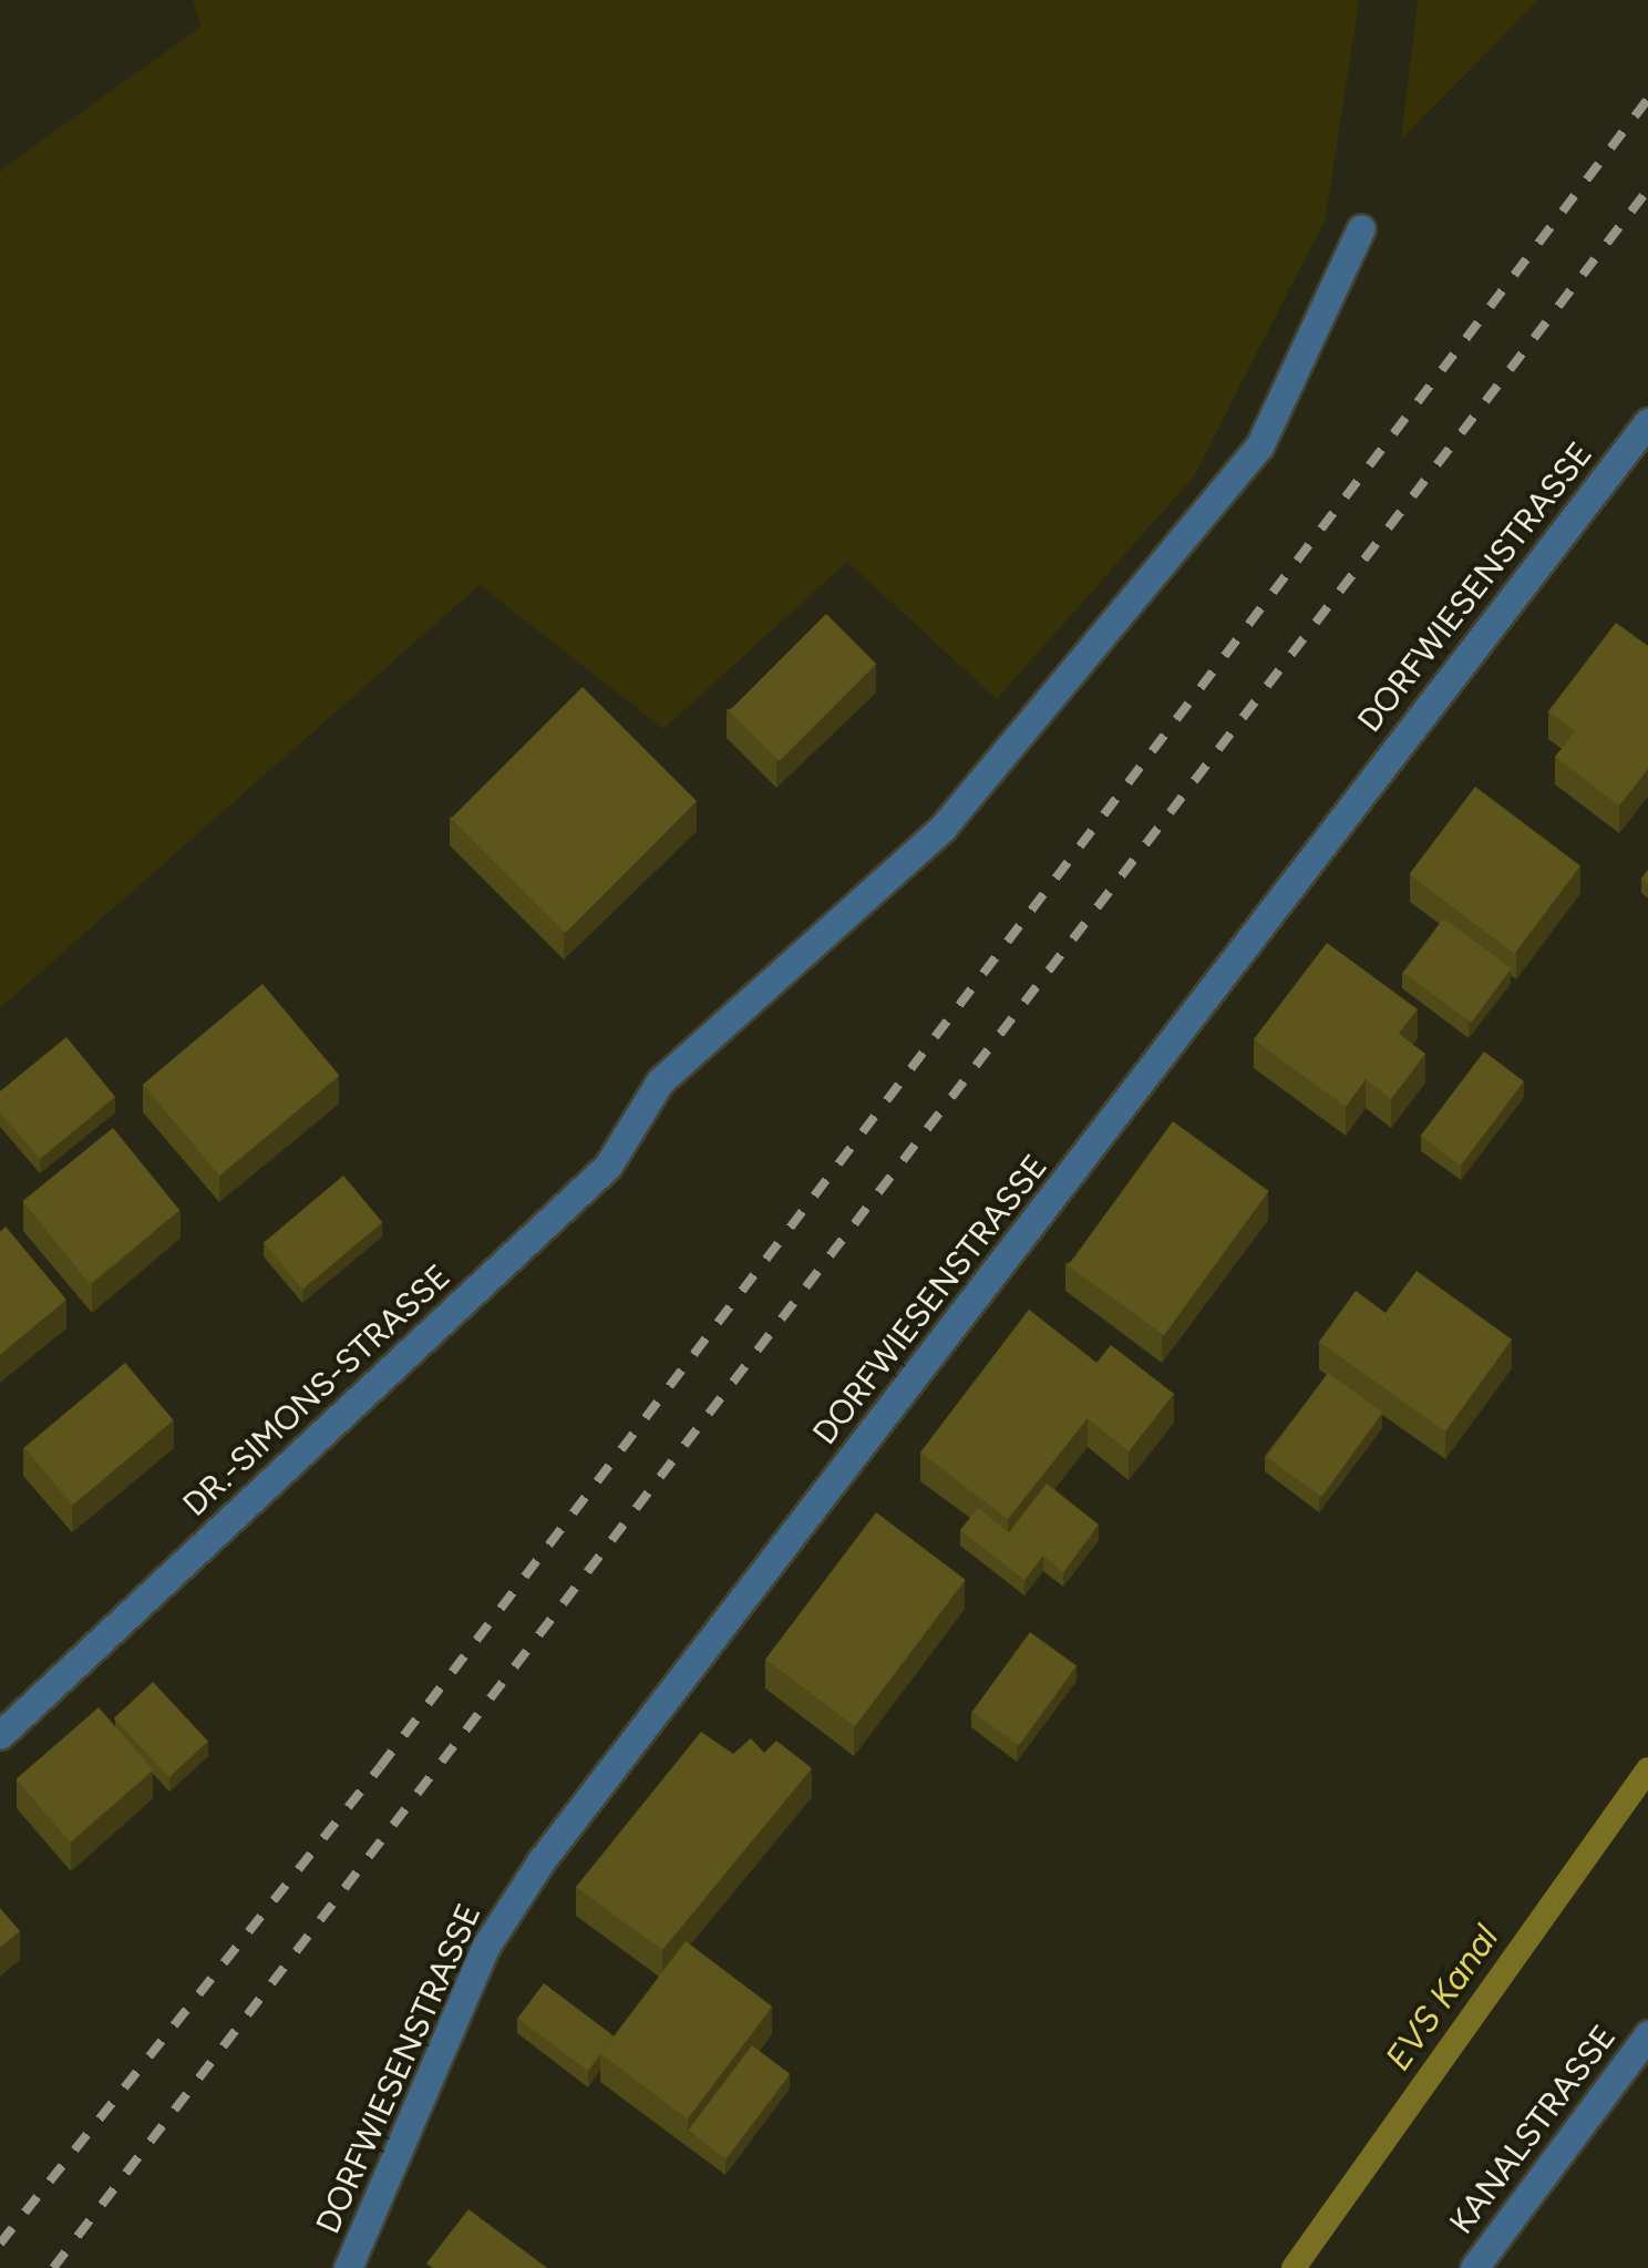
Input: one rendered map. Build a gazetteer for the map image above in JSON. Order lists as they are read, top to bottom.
{
  "streets": {
    "street": ["DORFWIESENSTRASSE", "DR.-SIMONS-STRASSE", "KANALSTRASSE"]
  },
  "water": ["EVS Kanal"]
}
